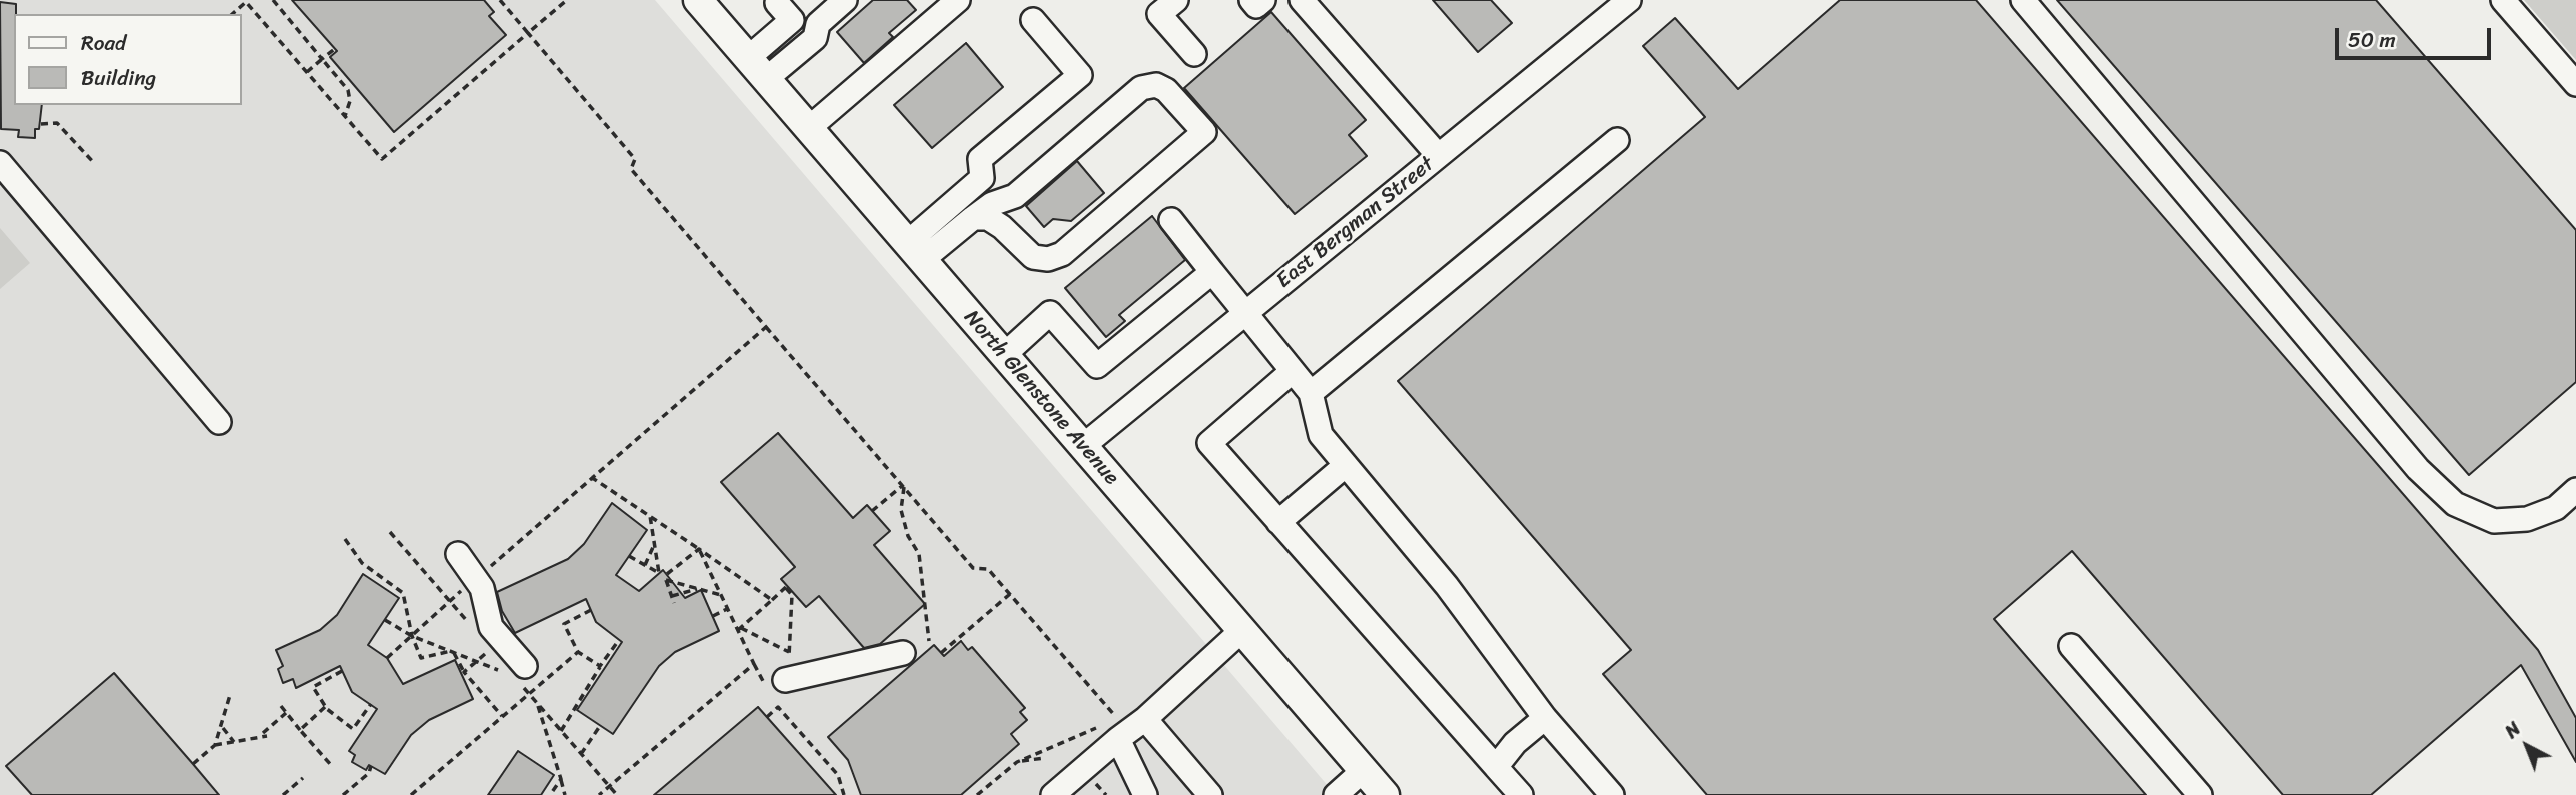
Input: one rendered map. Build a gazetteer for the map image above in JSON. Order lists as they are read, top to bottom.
{
  "streets": {
    "main road": ["North Glenstone Avenue"],
    "street": ["East Bergman Street"]
  },
  "crossings": [
    ["East Bergman Street", "North Glenstone Avenue"]
  ],
  "legend": ["Road", "Building"],
  "scale_bar": "50 m",
  "north": "top left"
}
